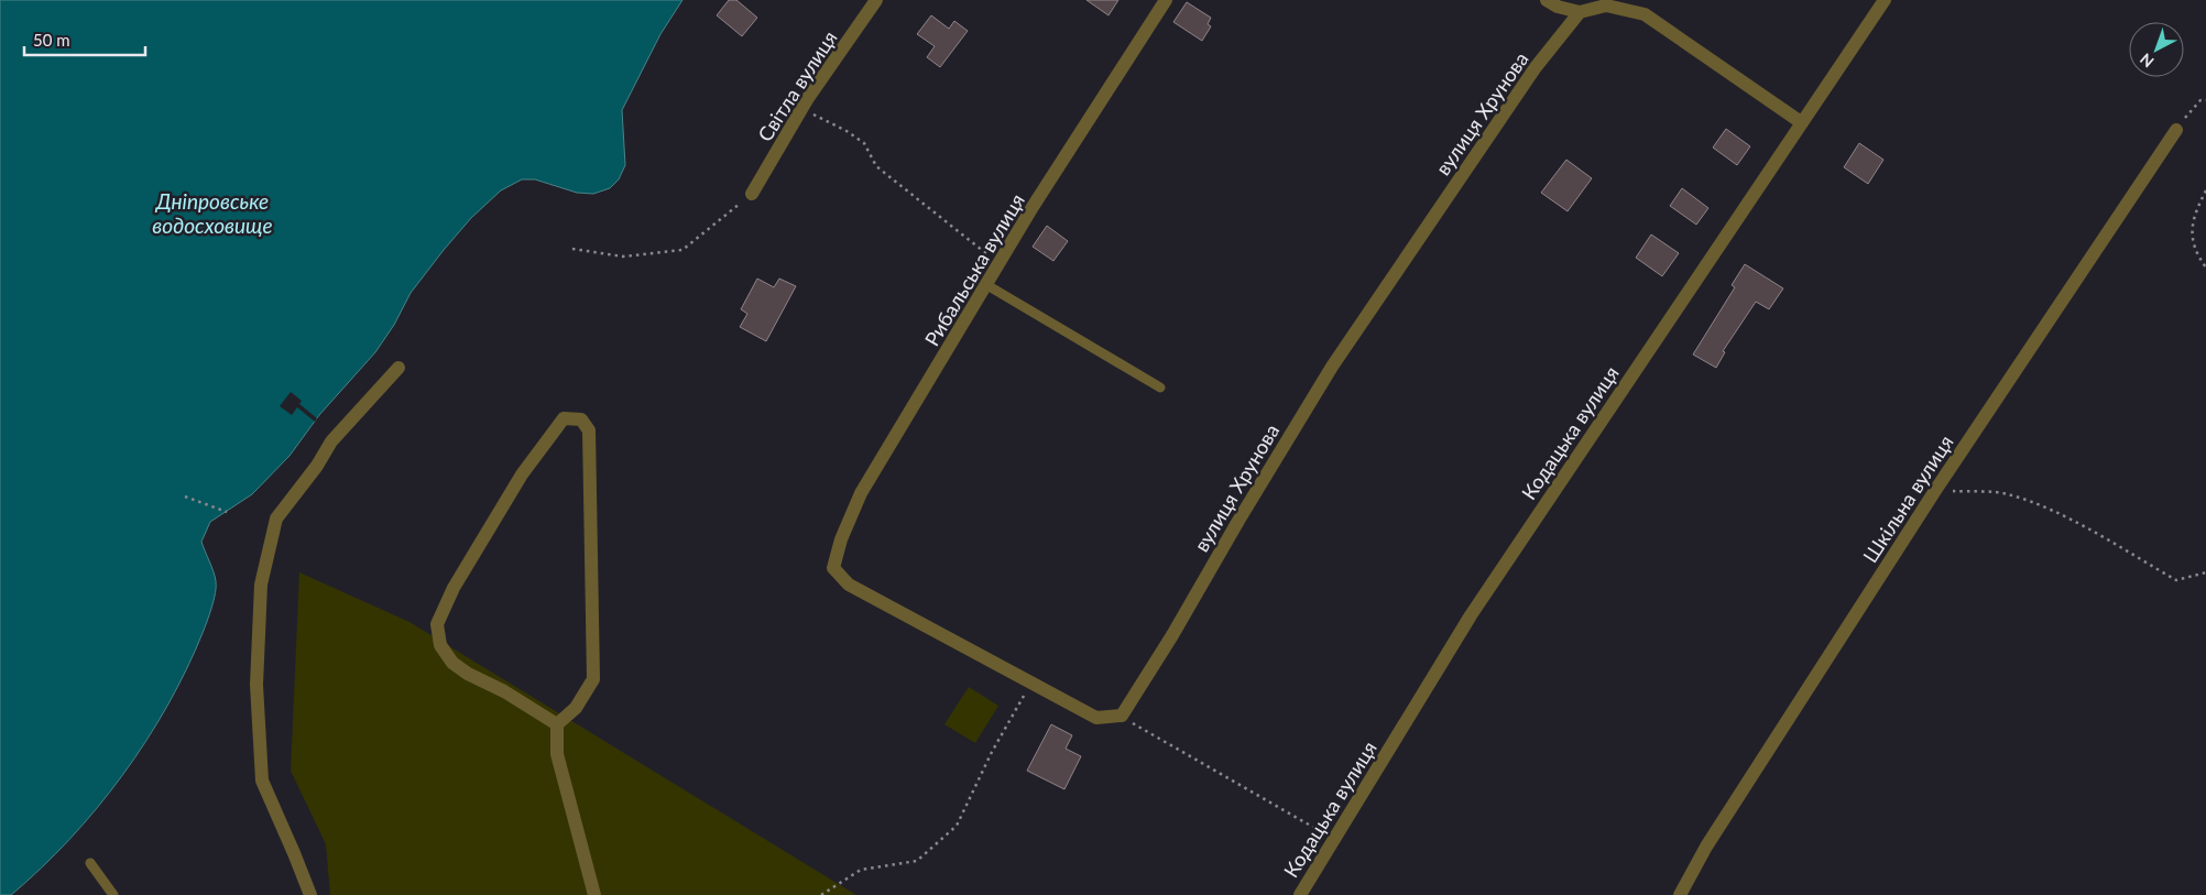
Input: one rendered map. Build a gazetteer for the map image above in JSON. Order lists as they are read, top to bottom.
{
  "streets": {
    "street": [
      "Світла вулиця",
      "вулиця Хрунова",
      "Рибальська вулиця",
      "Кодацька вулиця",
      "Шкільна вулиця"
    ]
  },
  "water": ["Дніпровське водосховище"],
  "scale_bar": "50 m",
  "north": "bottom left"
}
